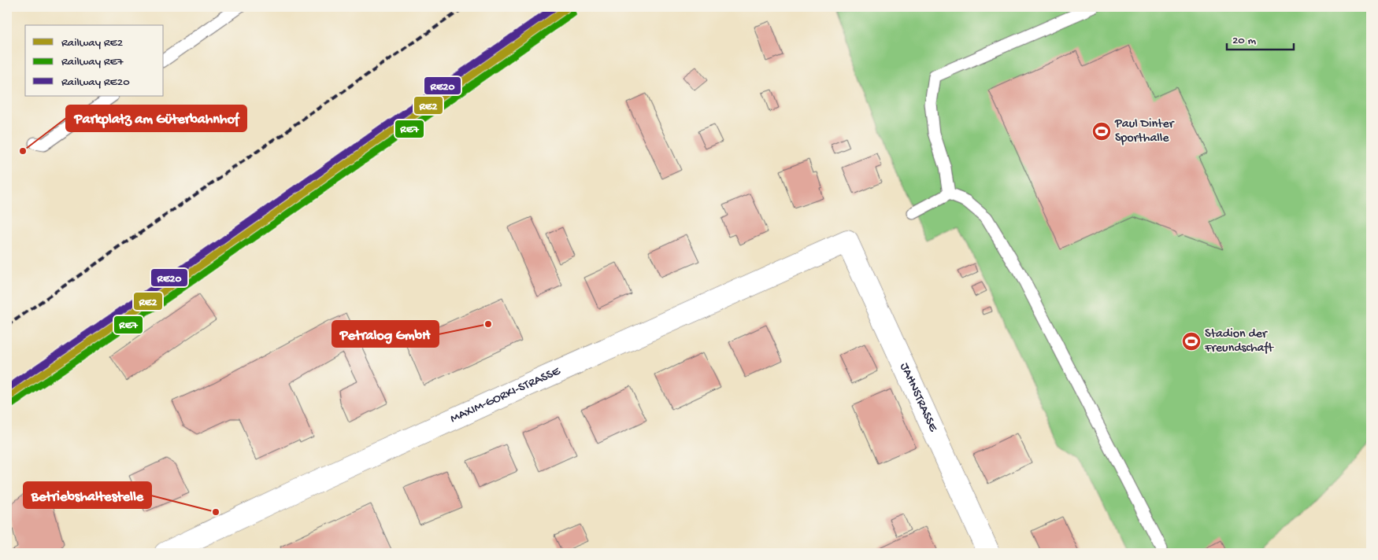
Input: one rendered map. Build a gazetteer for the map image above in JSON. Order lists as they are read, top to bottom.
{
  "streets": {
    "street": ["MAXIM-GORKI-STRASSE", "JAHNSTRASSE"]
  },
  "crossings": [
    ["MAXIM-GORKI-STRASSE", "JAHNSTRASSE"]
  ],
  "places": {
    "sports": ["Paul Dinter Sporthalle", "Stadion der Freundschaft"],
    "other": ["Parkplatz am Güterbahnhof", "Petralog GmbH", "Betriebshaltestelle"]
  },
  "lines": ["rail line RE2", "rail line RE20", "rail line RE7"],
  "legend": ["Railway RE2", "Railway RE7", "Railway RE20"],
  "scale_bar": "20 m"
}
